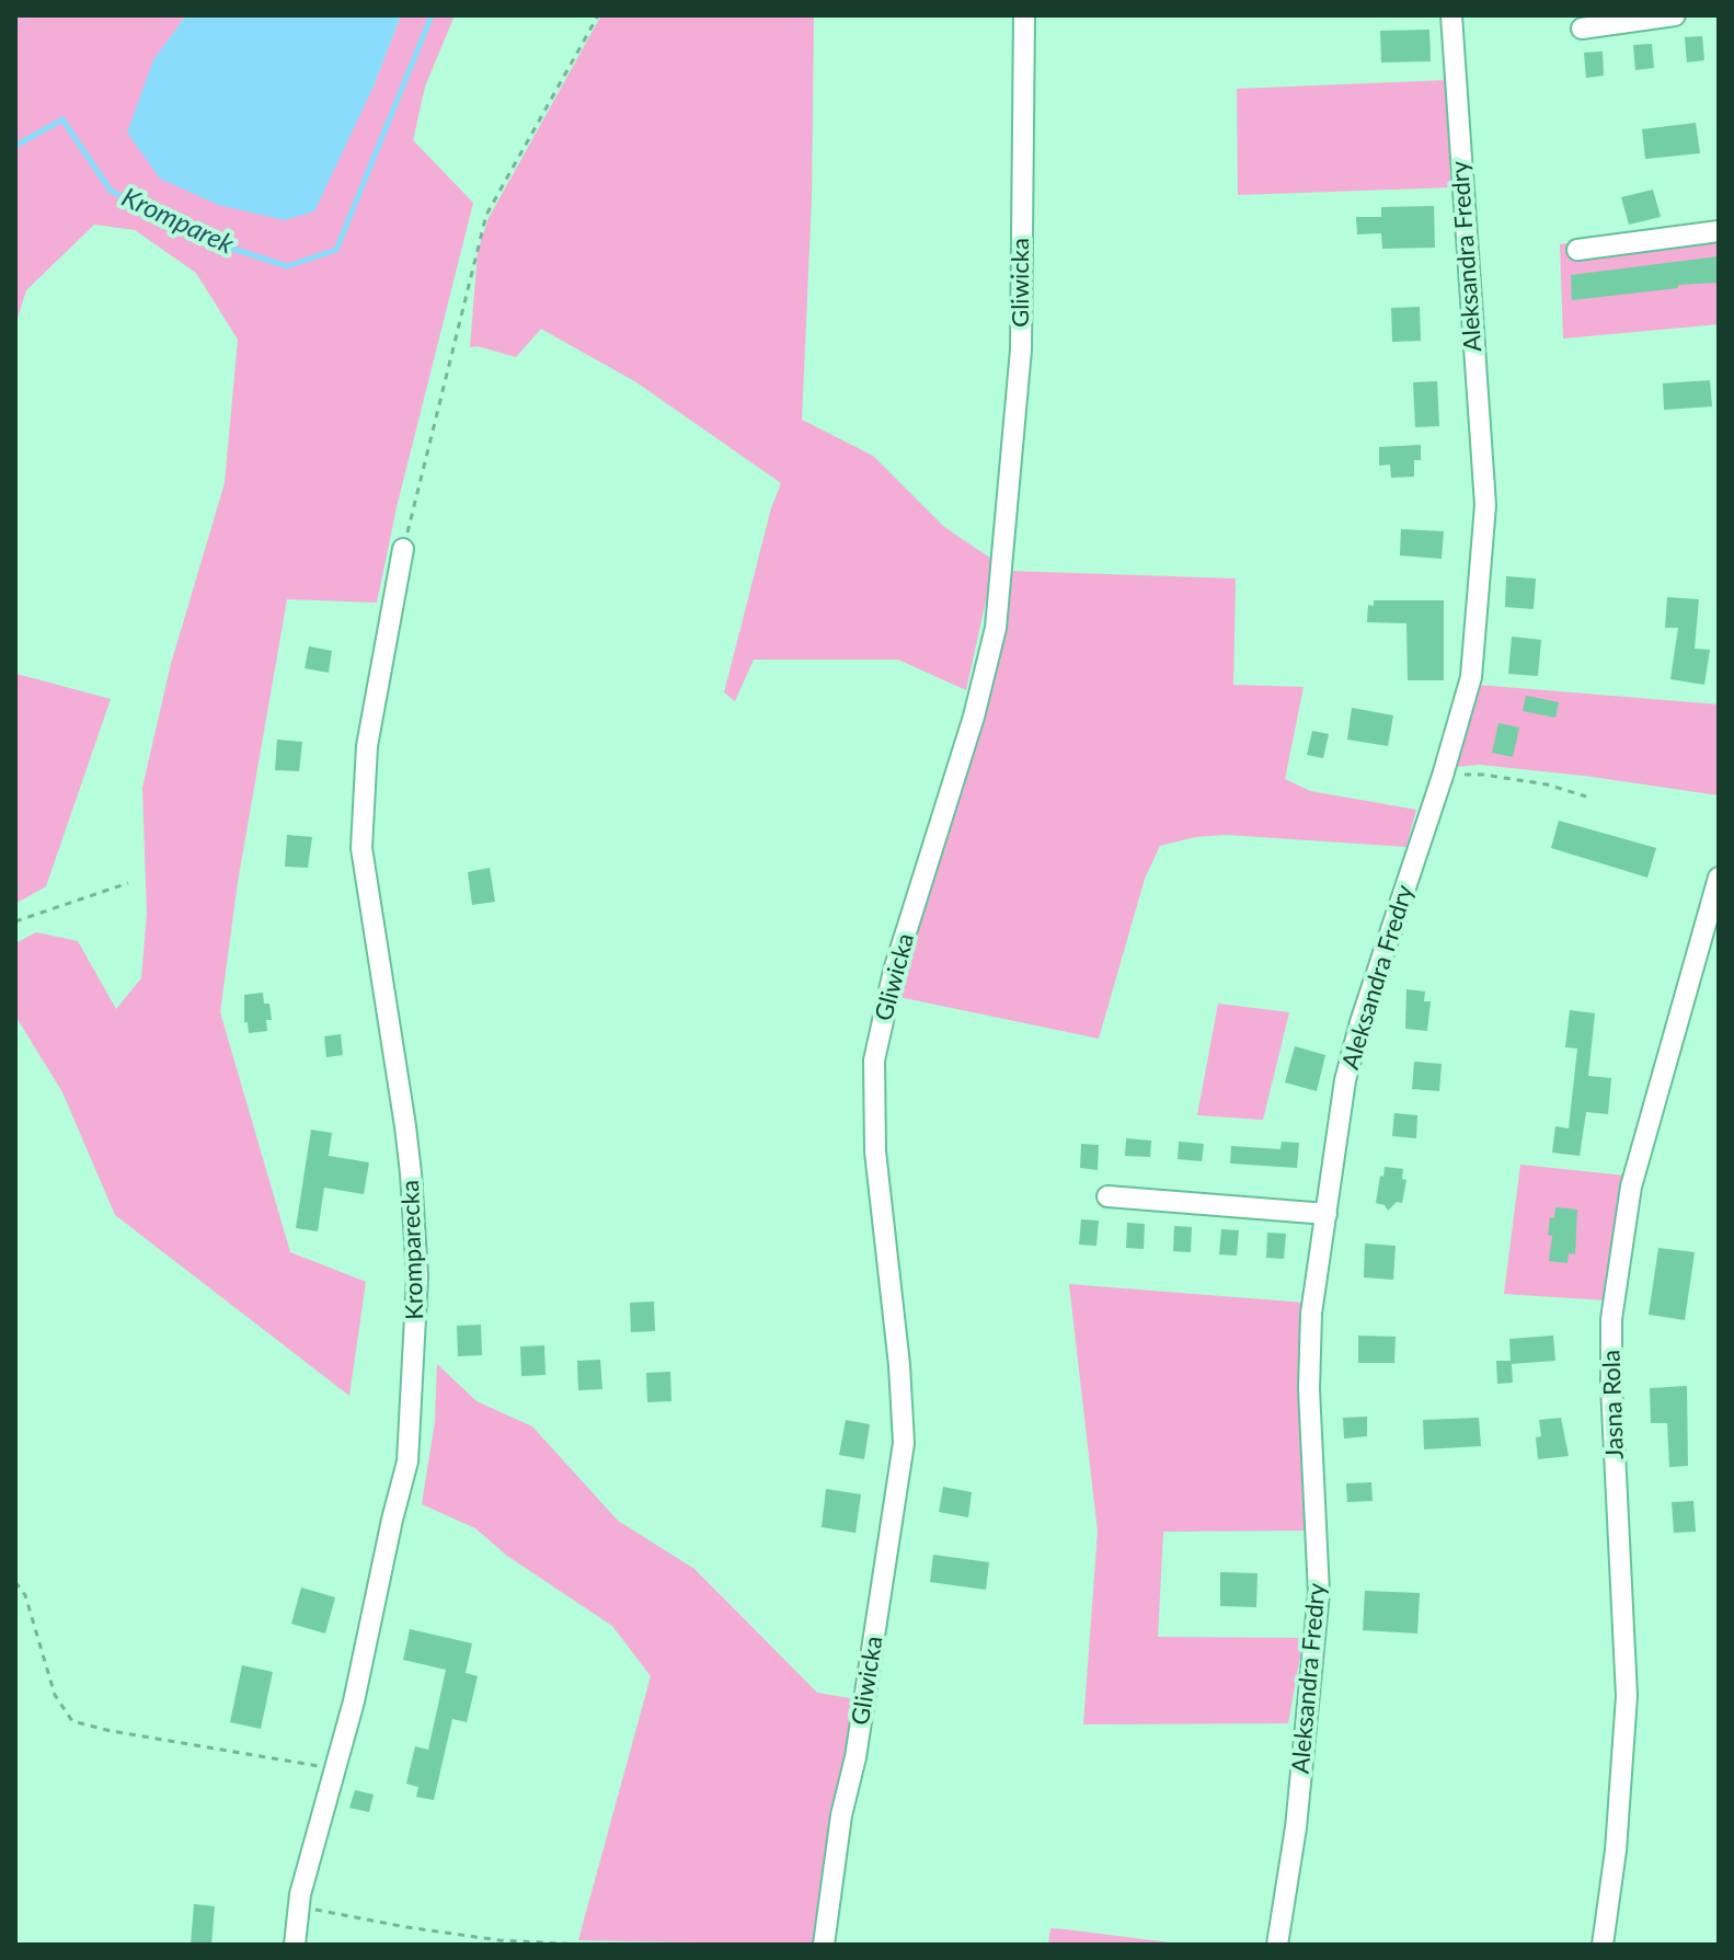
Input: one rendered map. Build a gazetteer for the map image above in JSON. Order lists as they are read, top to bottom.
{
  "streets": {
    "street": [
      "Aleksandra Fredry",
      "Gliwicka",
      "Kromparecka",
      "Jasna Rola"
    ]
  },
  "water": ["Kromparek"]
}
